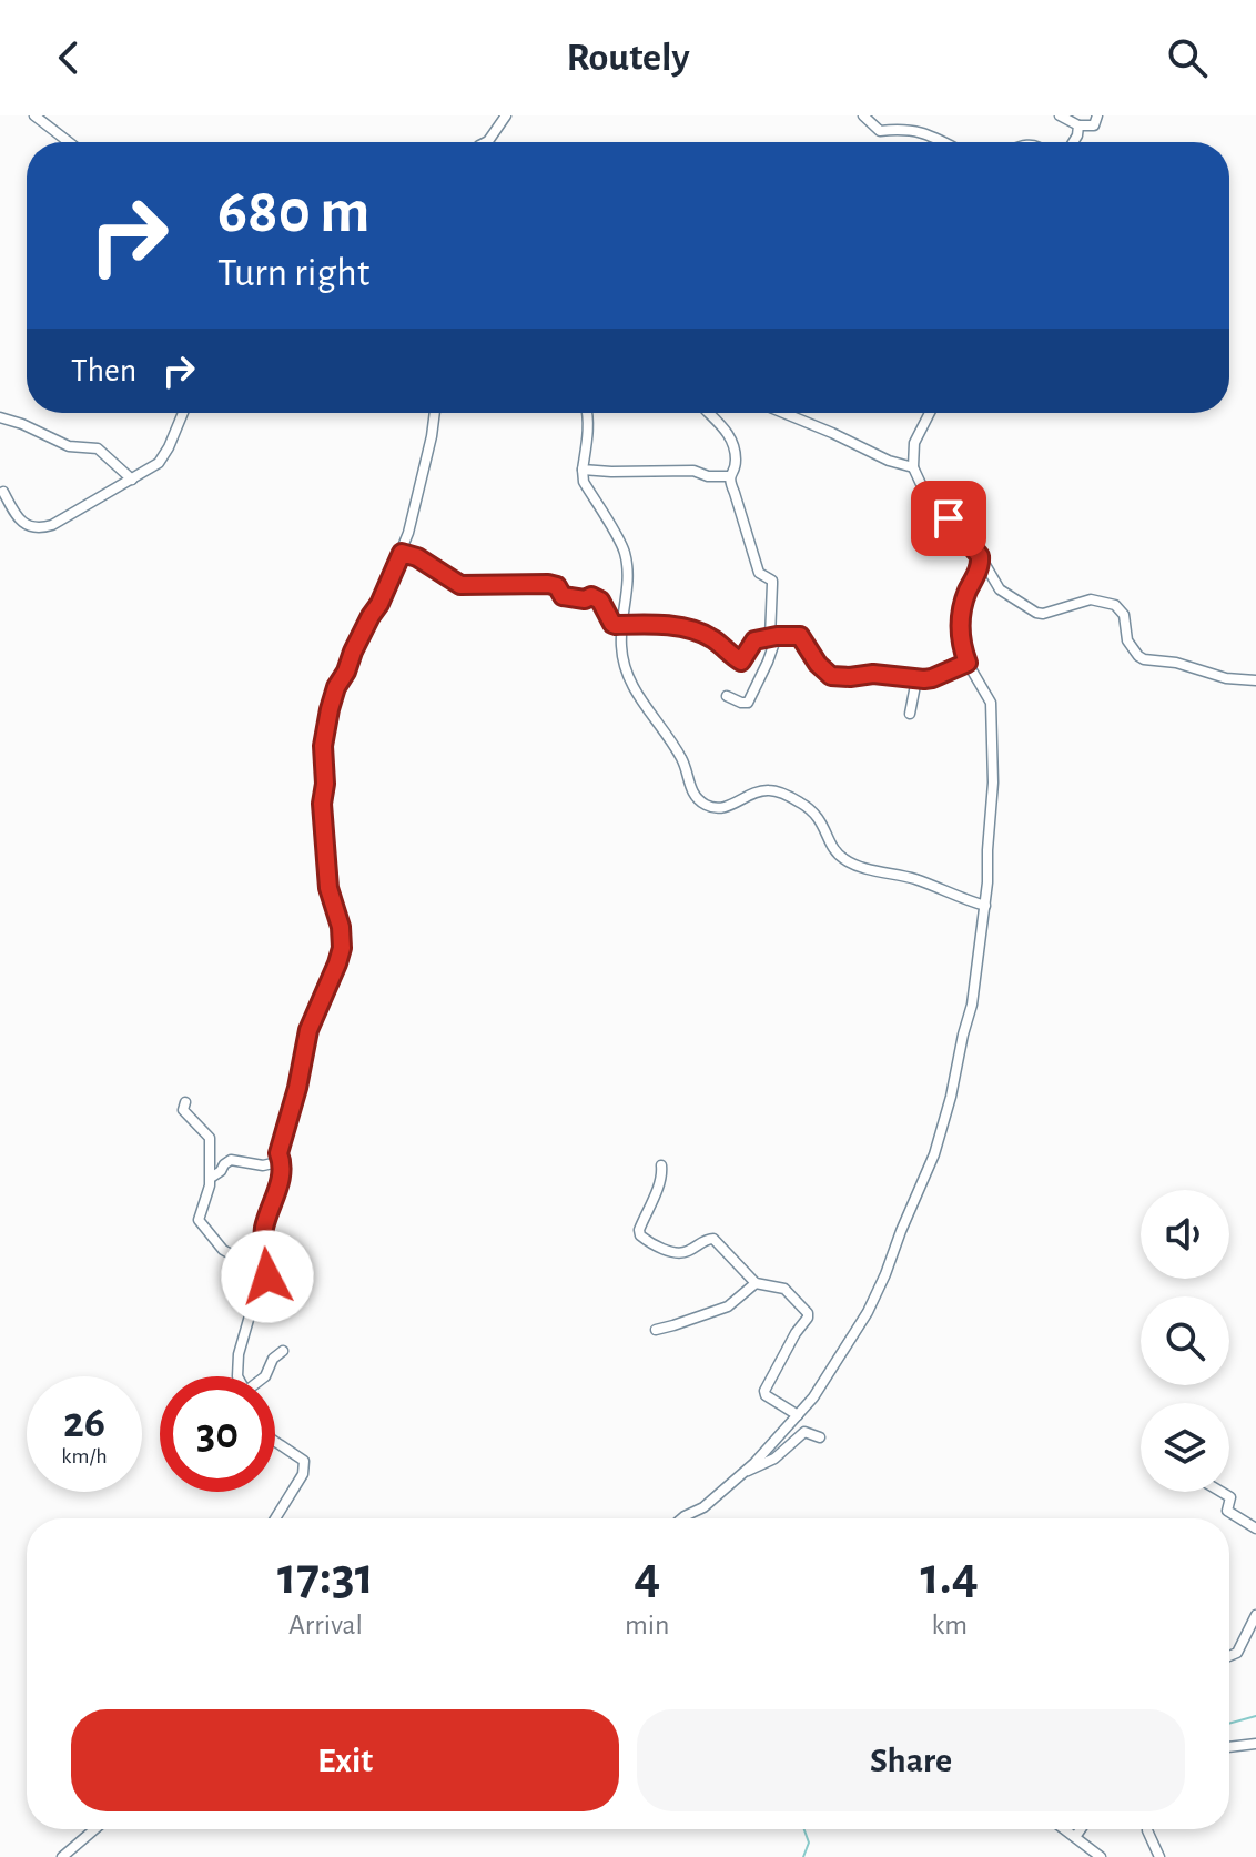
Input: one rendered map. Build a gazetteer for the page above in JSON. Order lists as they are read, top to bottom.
{
  "page": {
    "header": "Routely",
    "turn": ["680 m", "Turn right"],
    "then": "Then",
    "speed": "26 km/h",
    "limit": "30",
    "eta": [
      "17:31",
      "Arrival",
      "4",
      "min",
      "1.4",
      "km"
    ],
    "buttons": ["Exit", "Share"]
  }
}
